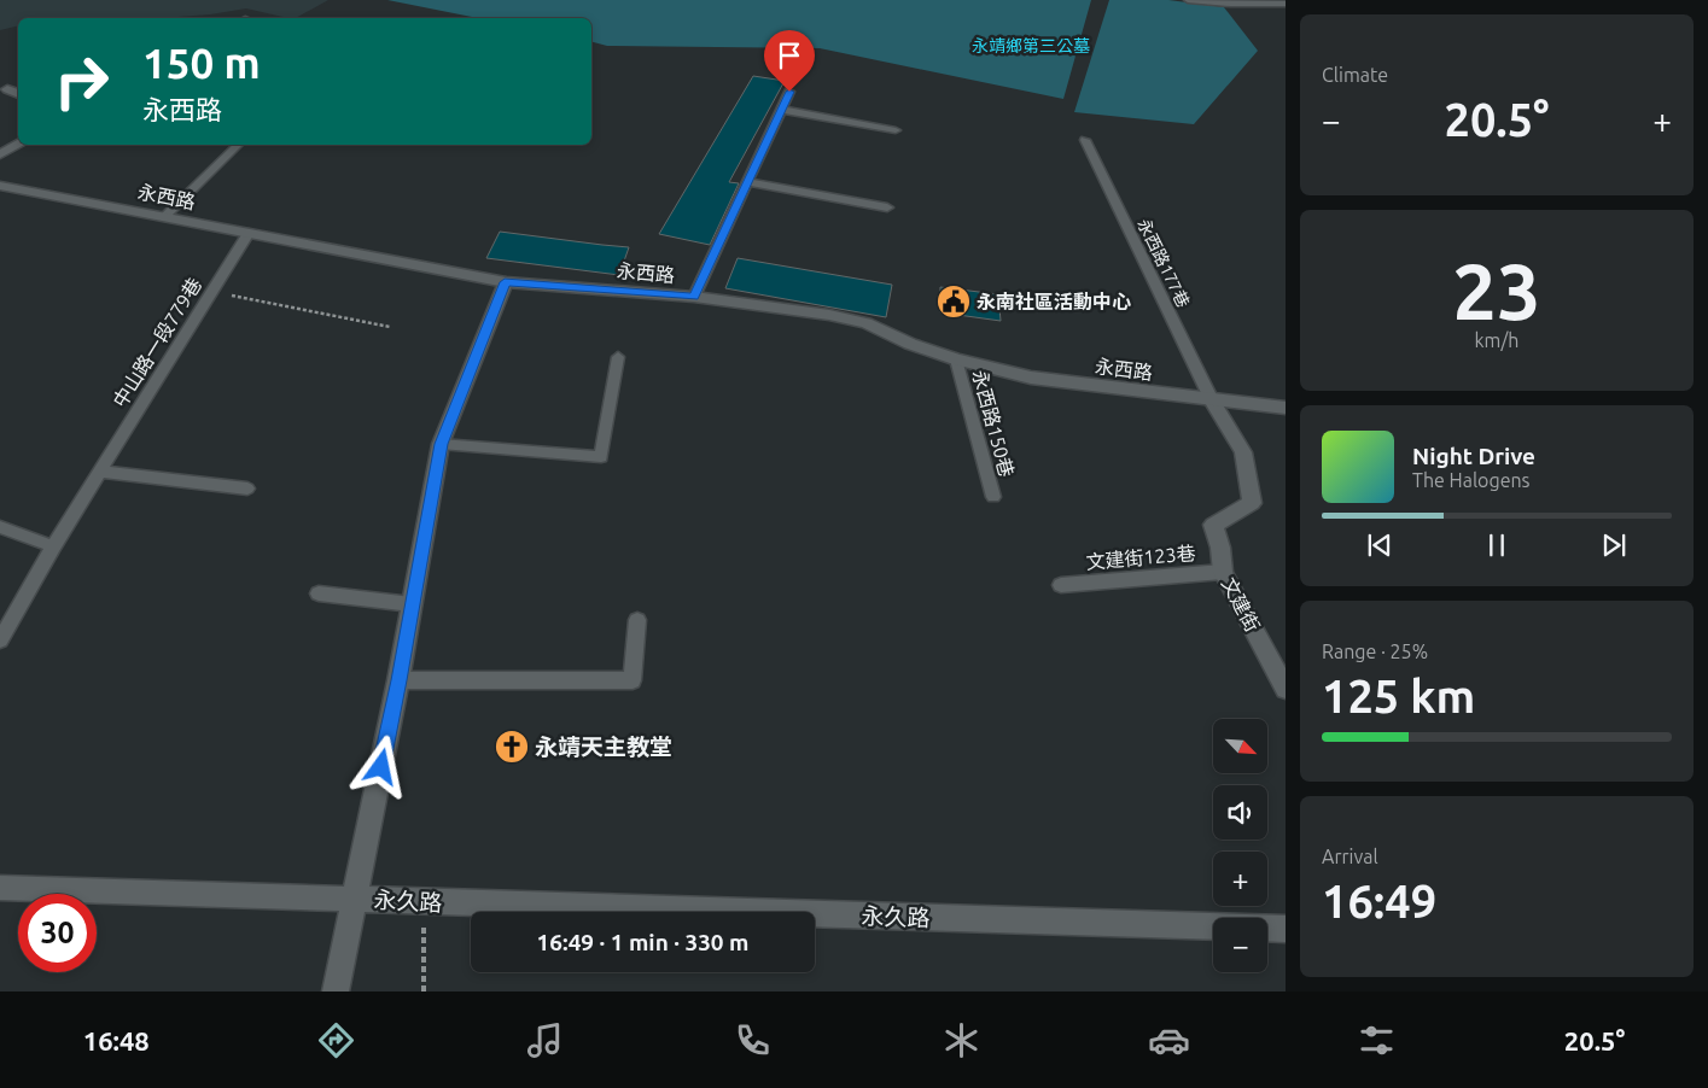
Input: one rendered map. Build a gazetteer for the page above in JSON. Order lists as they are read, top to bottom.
{
  "streets": {
    "street": ["永西路", "文建街", "永久路"],
    "lane": [
      "永西路177巷",
      "中山路一段779巷",
      "永西路150巷",
      "文建街123巷"
    ]
  },
  "crossings": [
    ["永西路", "永西路177巷"],
    ["永西路", "中山路一段779巷"],
    ["永西路", "永西路150巷"],
    ["永西路", "文建街"],
    ["永西路177巷", "文建街"],
    ["文建街123巷", "文建街"]
  ],
  "parks": ["永靖鄉第三公墓"],
  "places": {
    "public building": ["永南社區活動中心"],
    "church": ["永靖天主教堂"]
  },
  "north": "bottom right",
  "page": {
    "tile": [
      "Climate",
      ["23", "km/h"],
      ["Range · 25%", "125 km"],
      ["Arrival", "16:49"]
    ],
    "turn": ["150 m", "永西路"],
    "heat": ["−", "20.5°", "+"],
    "song": ["Night Drive", "The Halogens"],
    "map_buttons": ["+", "−"],
    "limit": "30",
    "trip": "16:49 · 1 min · 330 m",
    "tabs": ["16:48", "20.5°"]
  }
}
